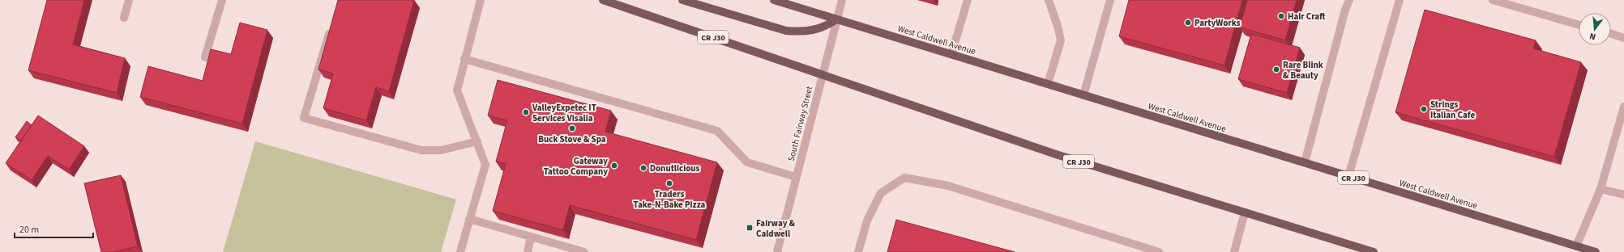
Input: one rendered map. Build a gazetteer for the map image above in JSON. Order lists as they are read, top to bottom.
{
  "streets": {
    "main road": ["CR J30", "West Caldwell Avenue"],
    "street": ["South Fairway Street"]
  },
  "crossings": [
    ["CR J30", "South Fairway Street"],
    ["West Caldwell Avenue", "South Fairway Street"]
  ],
  "places": {
    "other": [
      "Hair Craft",
      "PartyWorks",
      "Rare Blink & Beauty",
      "Strings Italian Cafe",
      "ValleyExpetec IT Services Visalia",
      "Buck Stove & Spa",
      "Gateway Tattoo Company",
      "Donutlicious",
      "Traders Take-N-Bake Pizza"
    ],
    "transit": ["Fairway & Caldwell"]
  },
  "scale_bar": "20 m",
  "north": "bottom"
}
